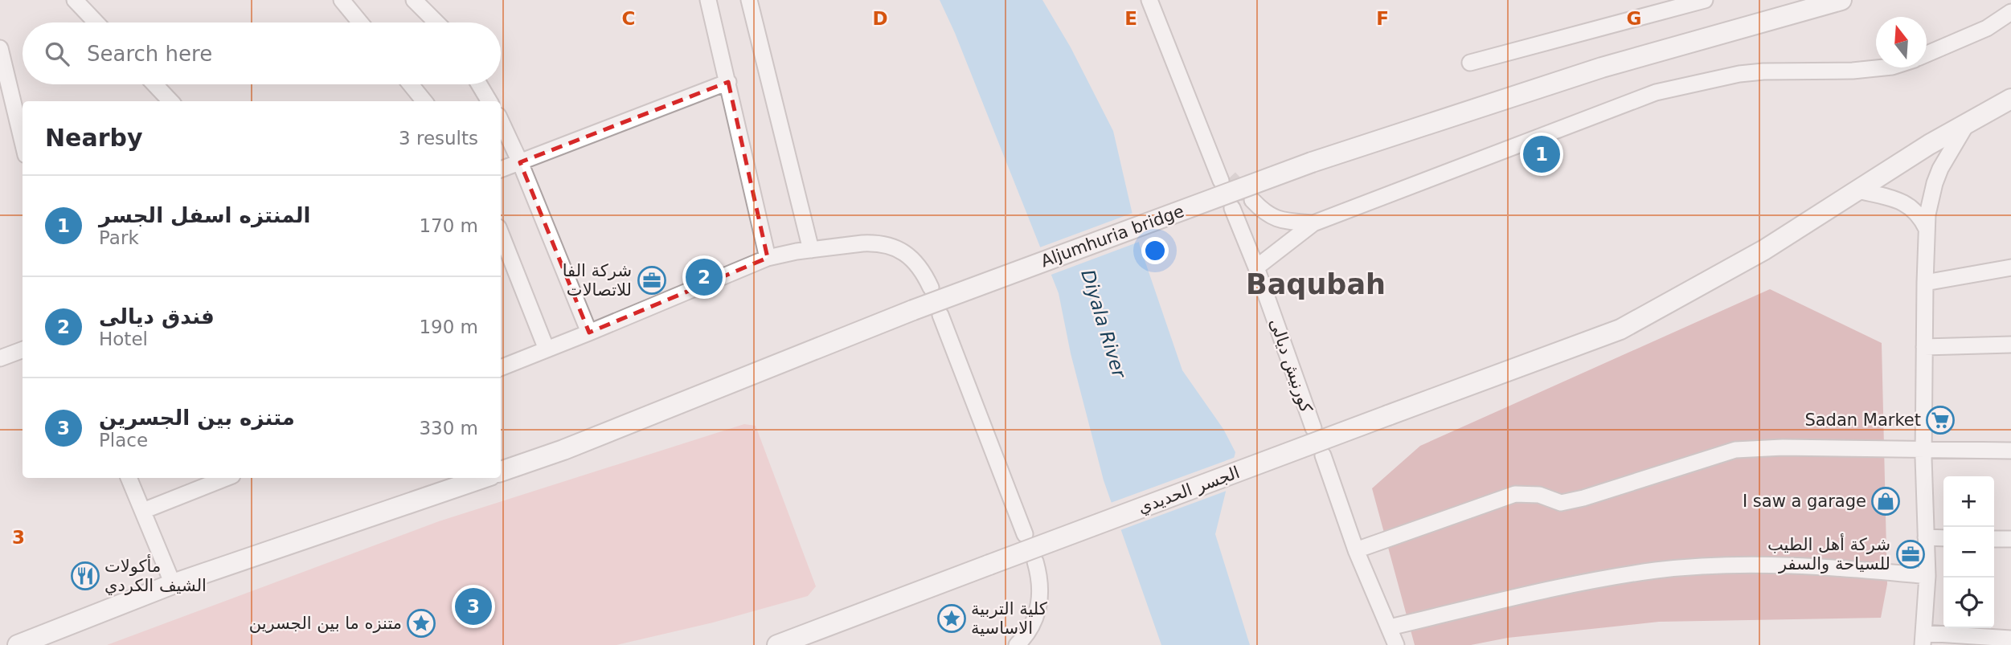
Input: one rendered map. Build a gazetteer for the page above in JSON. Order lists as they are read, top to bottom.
{
  "streets": {
    "main road": ["Aljumhuria bridge", "الجسر الحديدي"],
    "street": ["كورنيش ديالى"]
  },
  "districts": ["Baqubah"],
  "water": ["Diyala River"],
  "places": {
    "office": ["شركة الفا للاتصالات", "شركة أهل الطيب للسياحة والسفر"],
    "supermarket": ["Sadan Market"],
    "shop": ["I saw a garage"],
    "restaurant": ["مأكولات الشيف الكردي"],
    "place": ["كلية التربية الاساسية", "متنزه ما بين الجسرين"]
  },
  "north": "top",
  "page": {
    "search": "Search here",
    "heading": ["Nearby", "3 results"],
    "pins": ["1", "2", "3"],
    "list": [
      {
        "mark": "1",
        "name": "المنتزه اسفل الجسر",
        "note": "Park",
        "value": "170 m"
      },
      {
        "mark": "2",
        "name": "فندق ديالى",
        "note": "Hotel",
        "value": "190 m"
      },
      {
        "mark": "3",
        "name": "متنزه بين الجسرين",
        "note": "Place",
        "value": "330 m"
      }
    ],
    "map_buttons": ["+", "−"]
  },
  "grid": {
    "columns": [
      "C",
      "D",
      "E",
      "F",
      "G"
    ],
    "rows": ["3"]
  }
}
